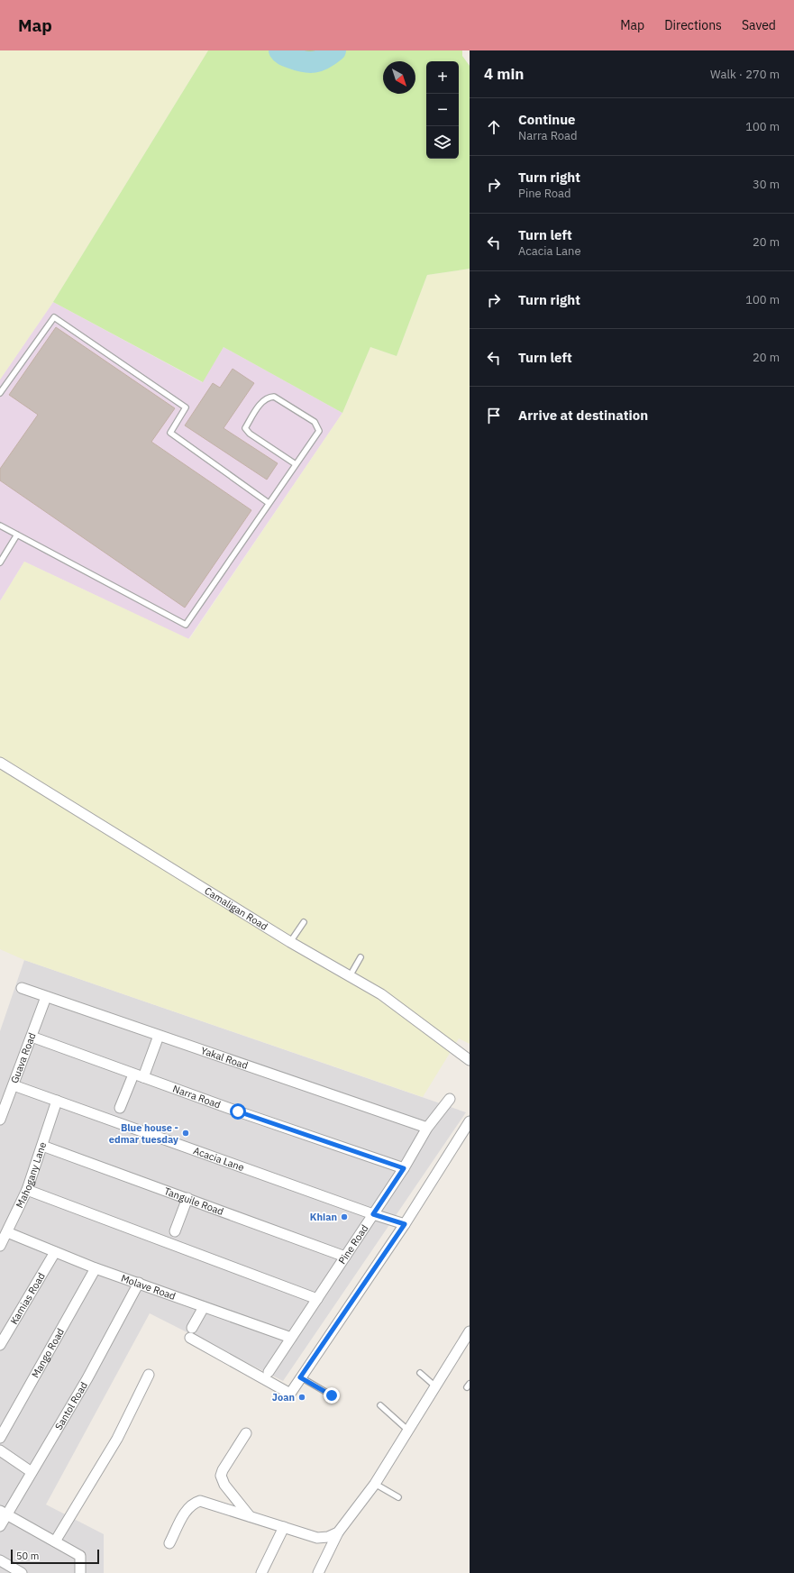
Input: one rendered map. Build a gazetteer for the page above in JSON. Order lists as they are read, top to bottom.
{
  "streets": {
    "street": [
      "Camaligan Road",
      "Guava Road",
      "Yakal Road",
      "Narra Road",
      "Acacia Lane",
      "Mahogany Lane",
      "Tanguile Road",
      "Pine Road",
      "Molave Road",
      "Kamias Road",
      "Mango Road",
      "Santol Road"
    ]
  },
  "crossings": [
    ["Guava Road", "Yakal Road"],
    ["Guava Road", "Narra Road"],
    ["Guava Road", "Acacia Lane"],
    ["Yakal Road", "Pine Road"],
    ["Narra Road", "Pine Road"],
    ["Acacia Lane", "Mahogany Lane"],
    ["Acacia Lane", "Pine Road"],
    ["Mahogany Lane", "Tanguile Road"],
    ["Mahogany Lane", "Molave Road"],
    ["Tanguile Road", "Pine Road"],
    ["Pine Road", "Molave Road"],
    ["Molave Road", "Kamias Road"],
    ["Molave Road", "Mango Road"],
    ["Molave Road", "Santol Road"]
  ],
  "places": ["Blue house - edmar tuesday", "Khian", "Joan"],
  "scale_bar": "50 m",
  "north": "bottom right",
  "page": {
    "header": "Map",
    "nav": ["Map", "Directions", "Saved"],
    "heading": ["4 min", "Walk · 270 m"],
    "map_buttons": ["+", "−"],
    "list": [
      ["Continue", "Narra Road", "100 m"],
      ["Turn right", "Pine Road", "30 m"],
      ["Turn left", "Acacia Lane", "20 m"],
      ["Turn right", "100 m"],
      ["Turn left", "20 m"],
      "Arrive at destination"
    ],
    "scale": "50 m"
  }
}
